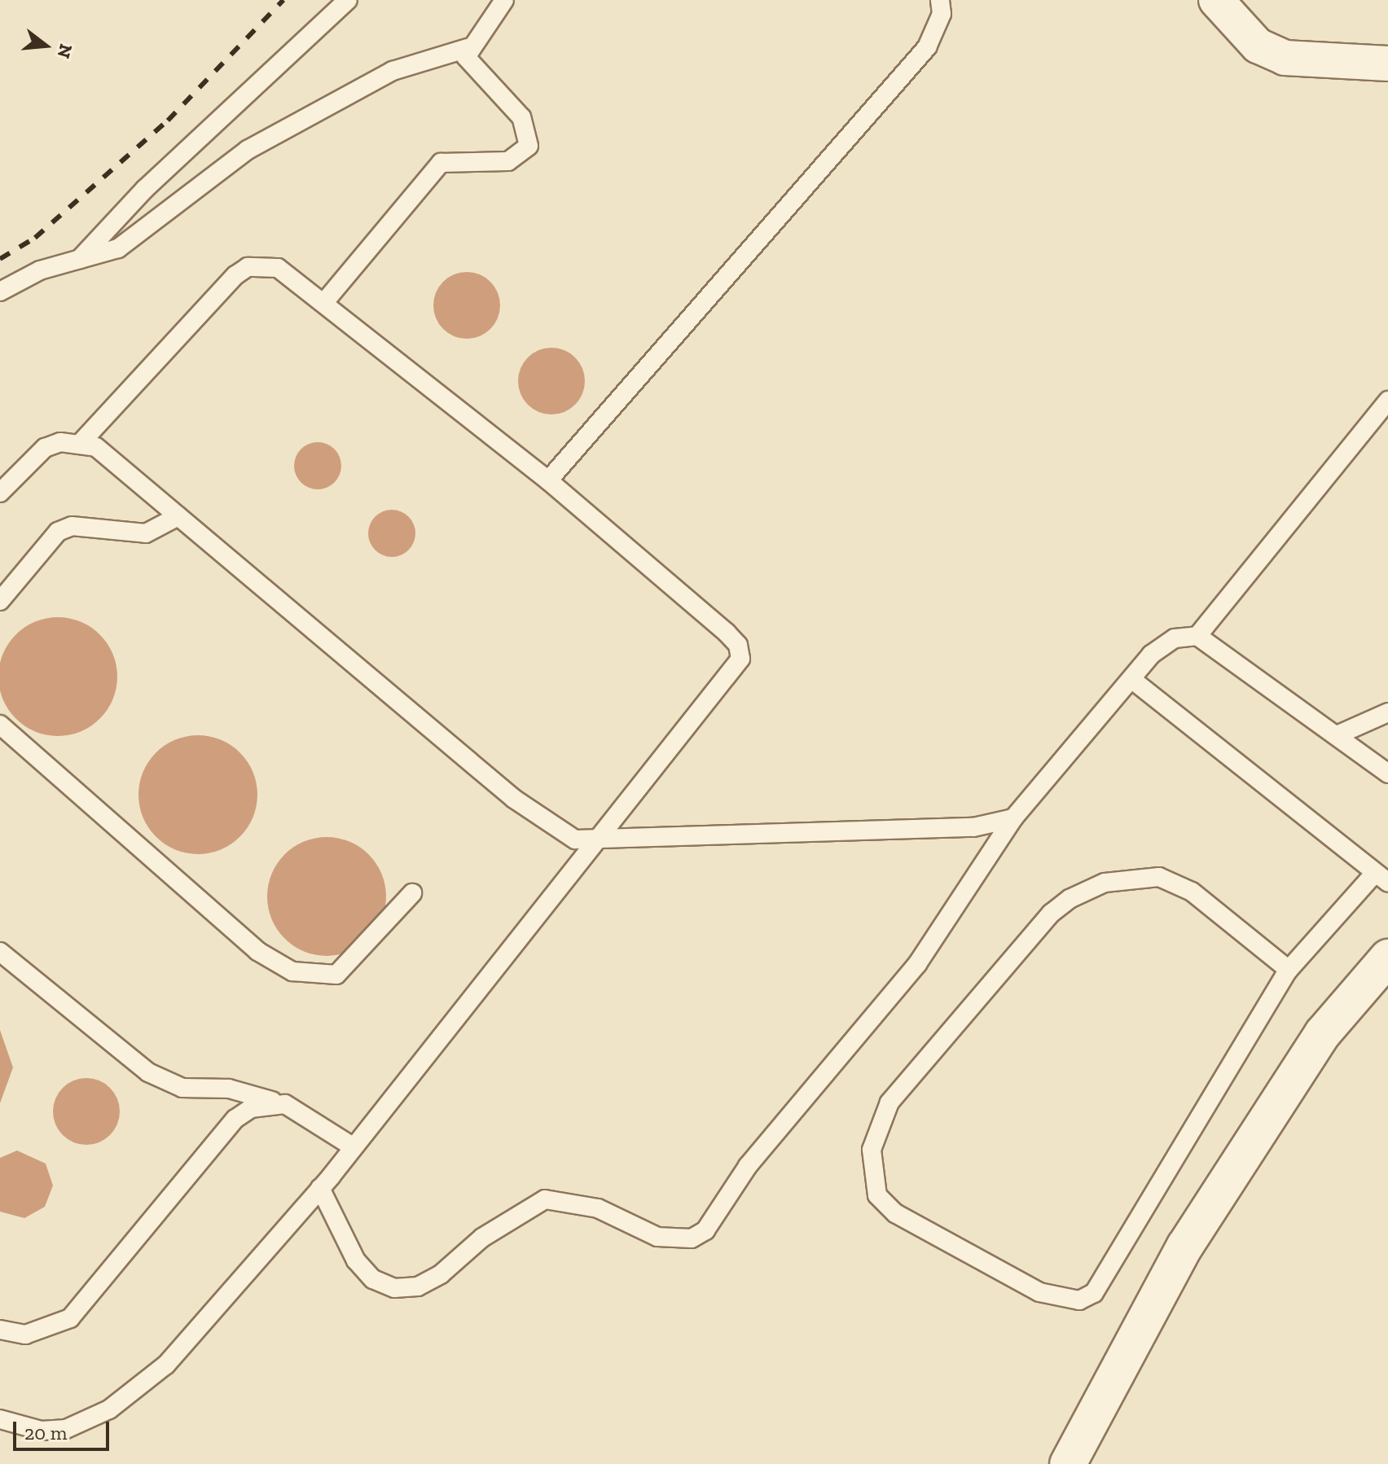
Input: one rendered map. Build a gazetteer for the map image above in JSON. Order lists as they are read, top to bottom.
{
  "scale_bar": "20 m",
  "north": "right"
}
